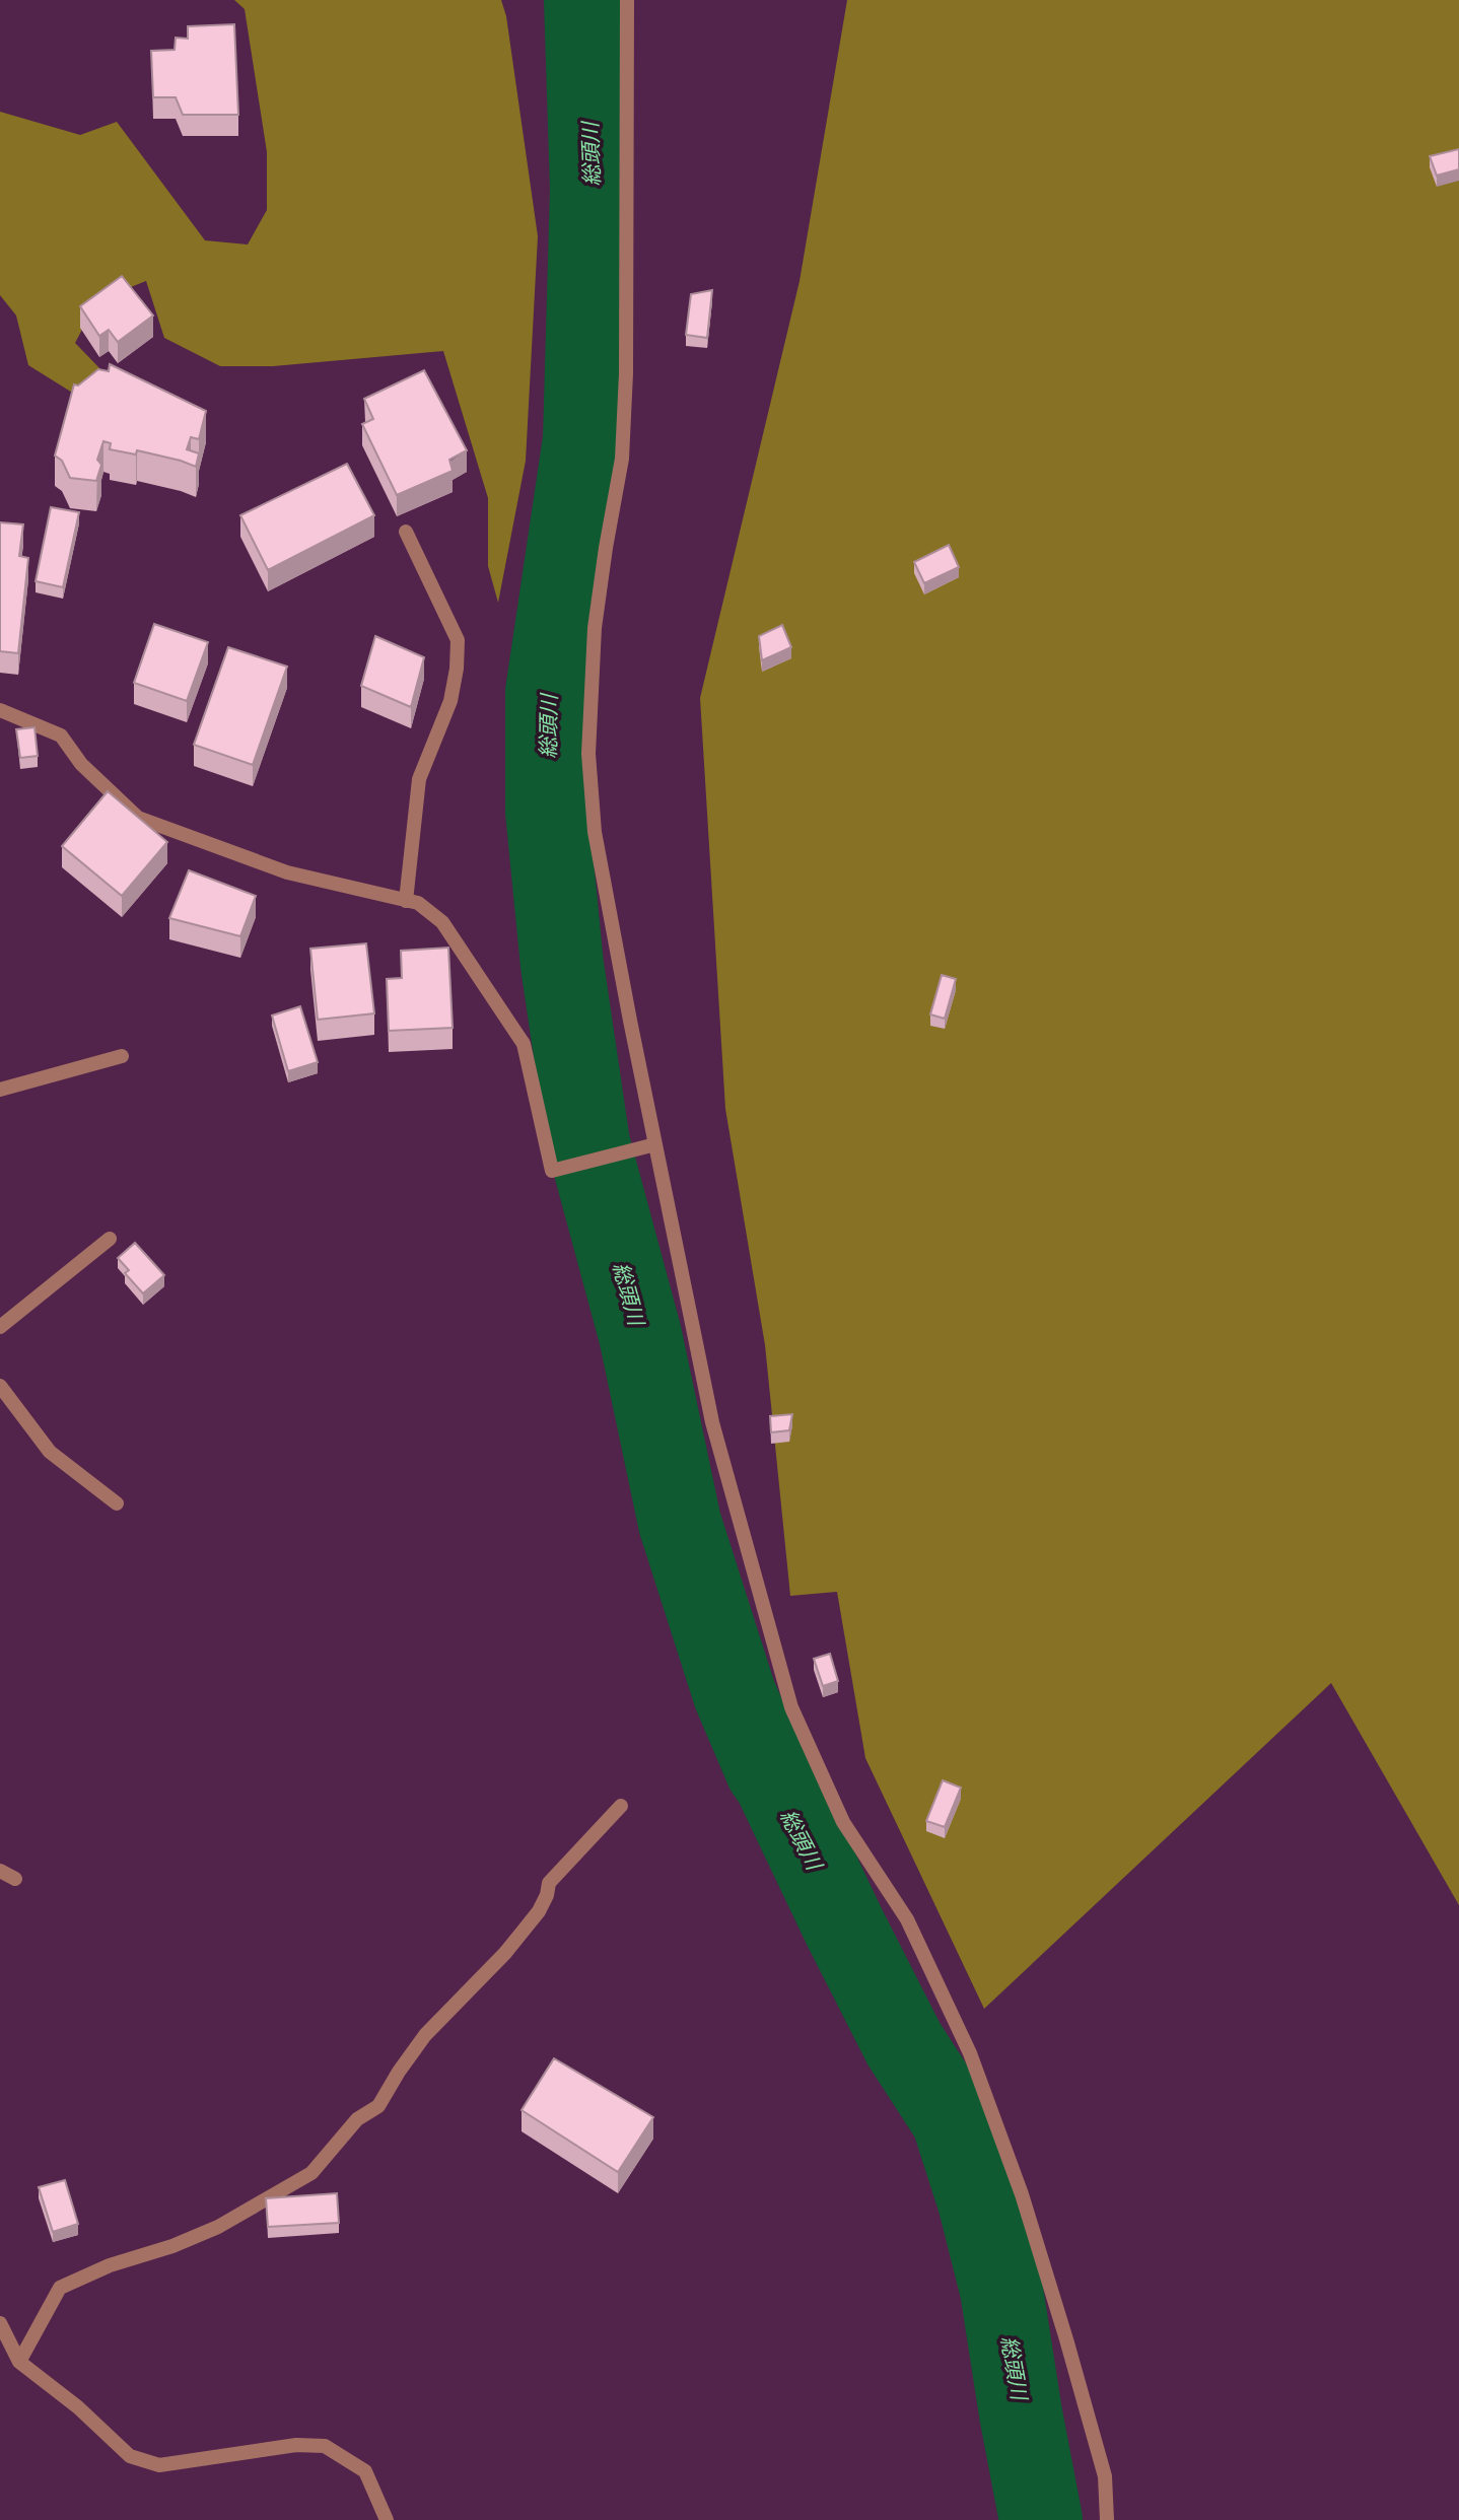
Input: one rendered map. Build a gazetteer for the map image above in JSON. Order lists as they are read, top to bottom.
{
  "water": ["総頭川"]
}
